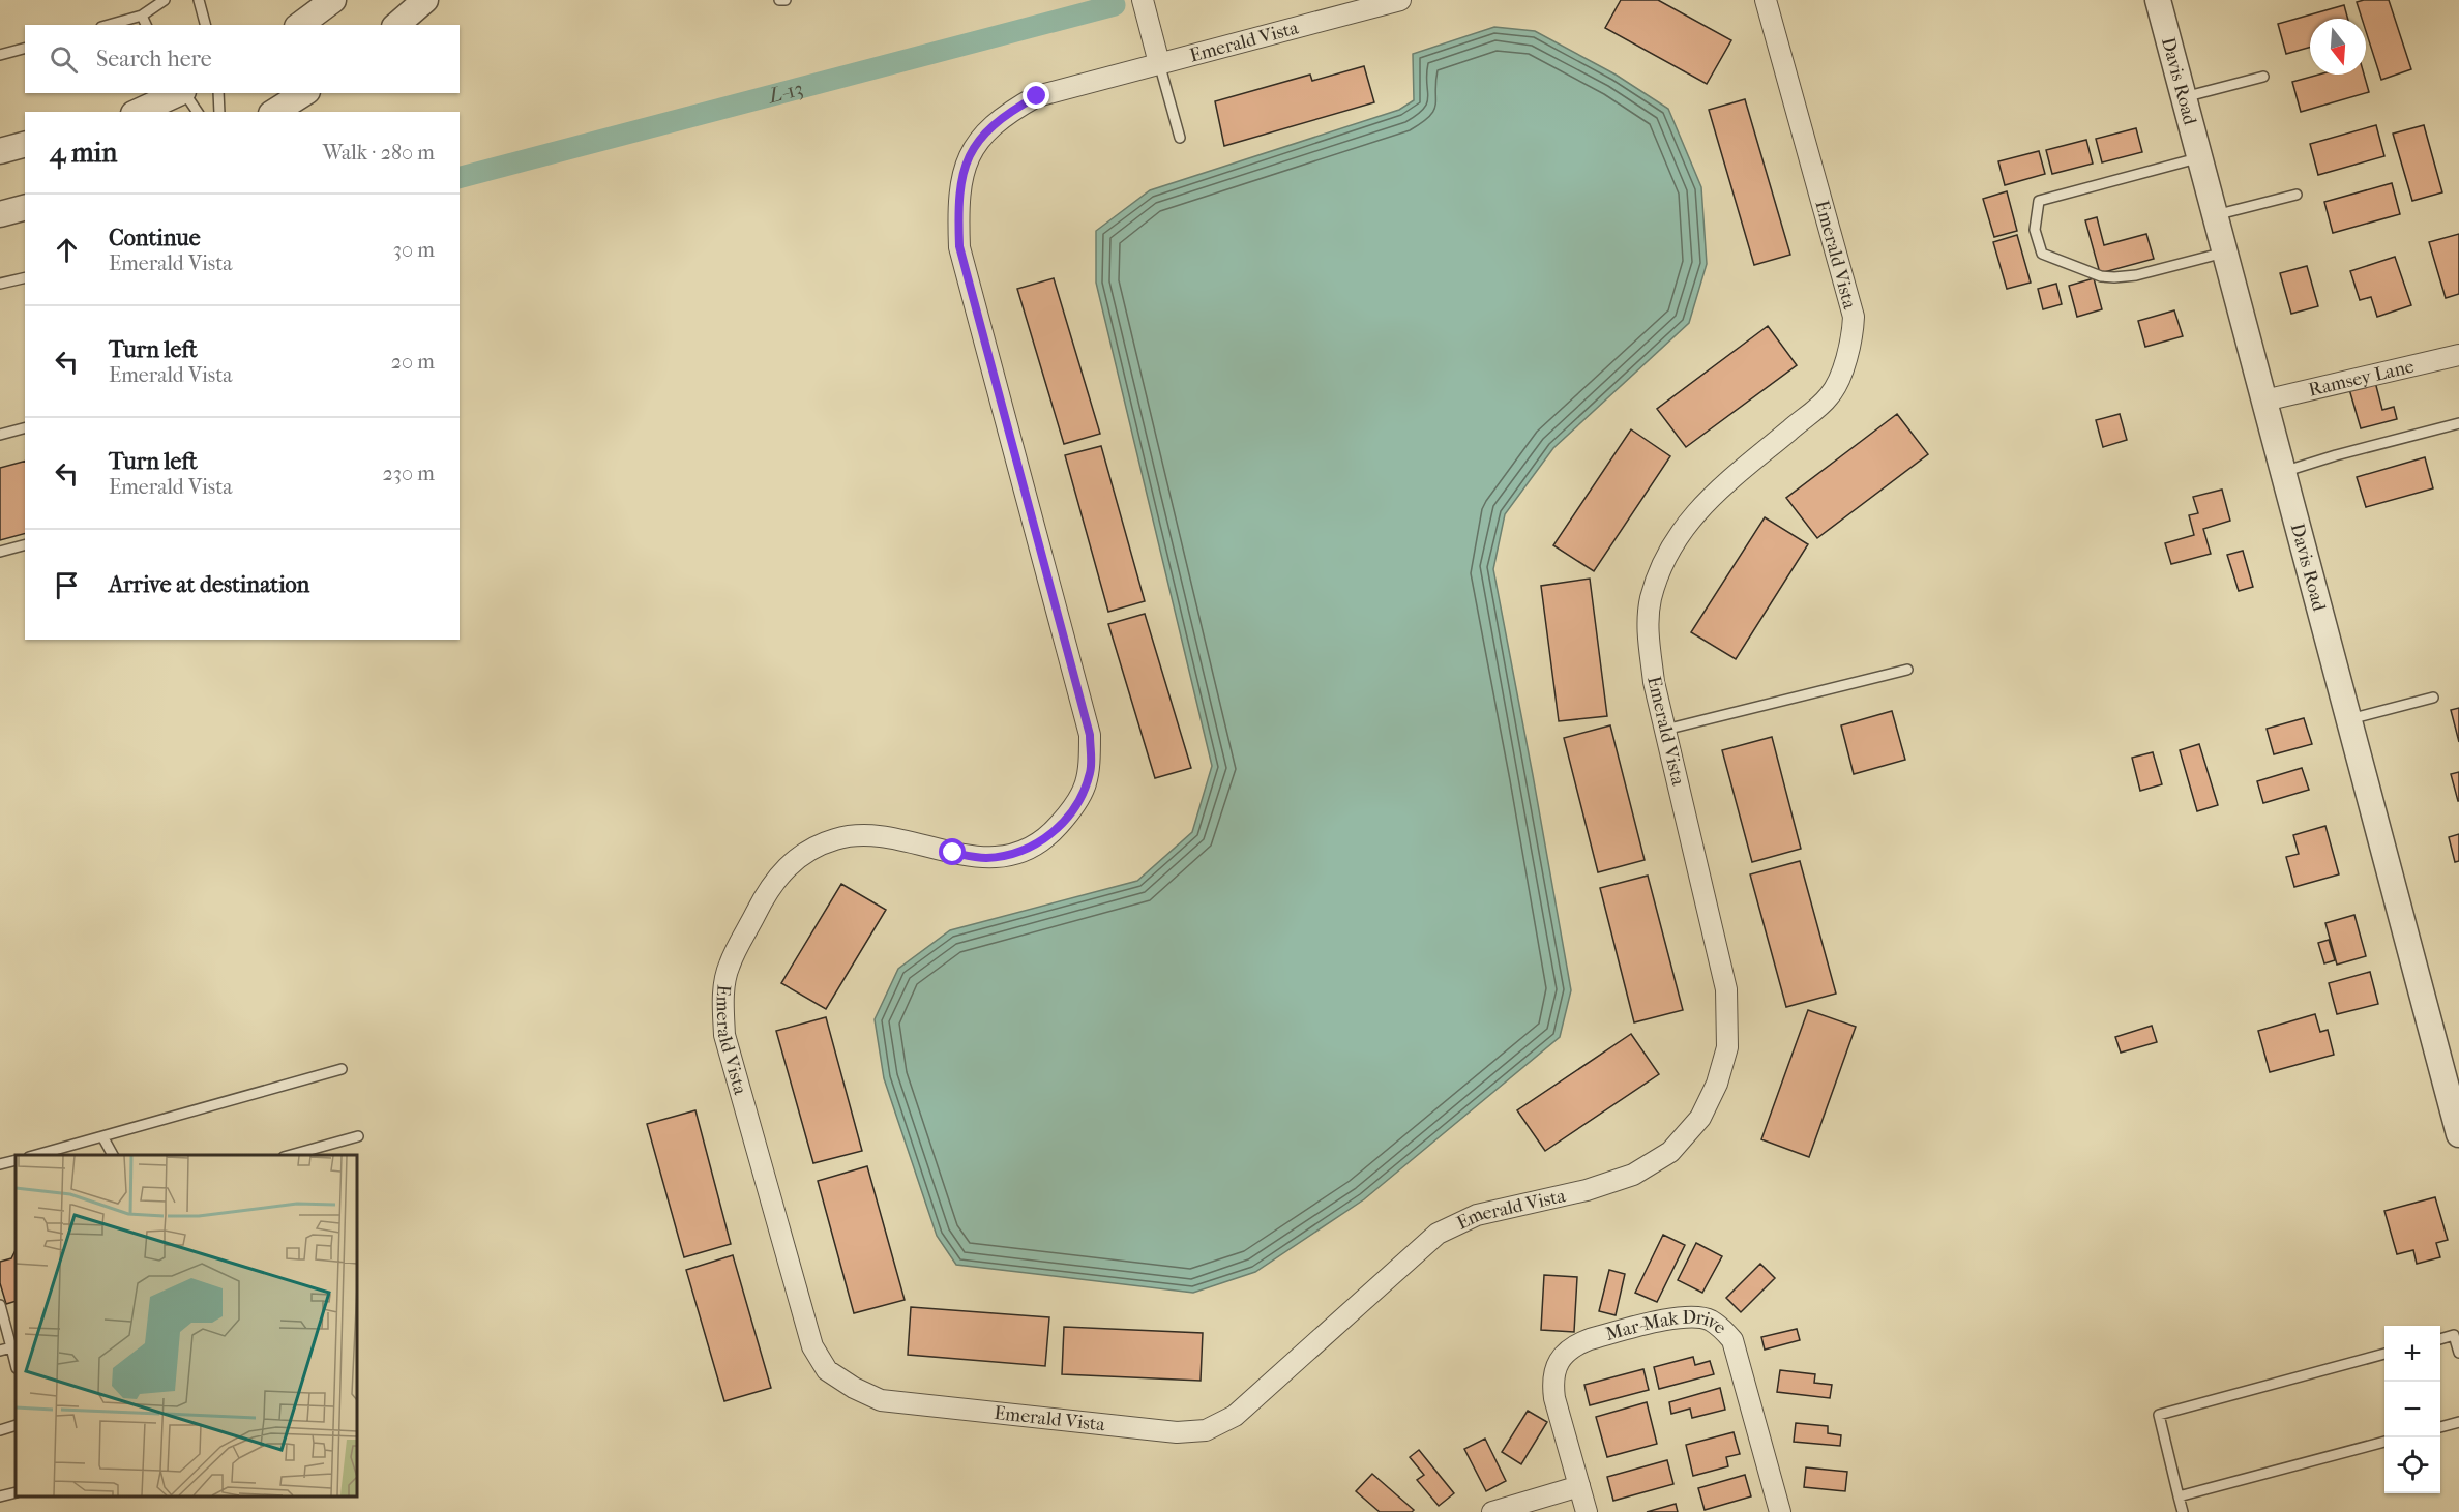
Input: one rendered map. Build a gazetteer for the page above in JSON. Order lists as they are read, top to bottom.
{
  "streets": {
    "street": [
      "Emerald Vista",
      "Davis Road",
      "Ramsey Lane",
      "Mar-Mak Drive"
    ]
  },
  "crossings": [
    ["Davis Road", "Ramsey Lane"]
  ],
  "water": ["L-13"],
  "north": "bottom",
  "page": {
    "search": "Search here",
    "heading": ["4 min", "Walk · 280 m"],
    "list": [
      ["Continue", "Emerald Vista", "30 m"],
      ["Turn left", "Emerald Vista", "20 m"],
      ["Turn left", "Emerald Vista", "230 m"],
      "Arrive at destination"
    ],
    "map_buttons": ["+", "−"]
  }
}
